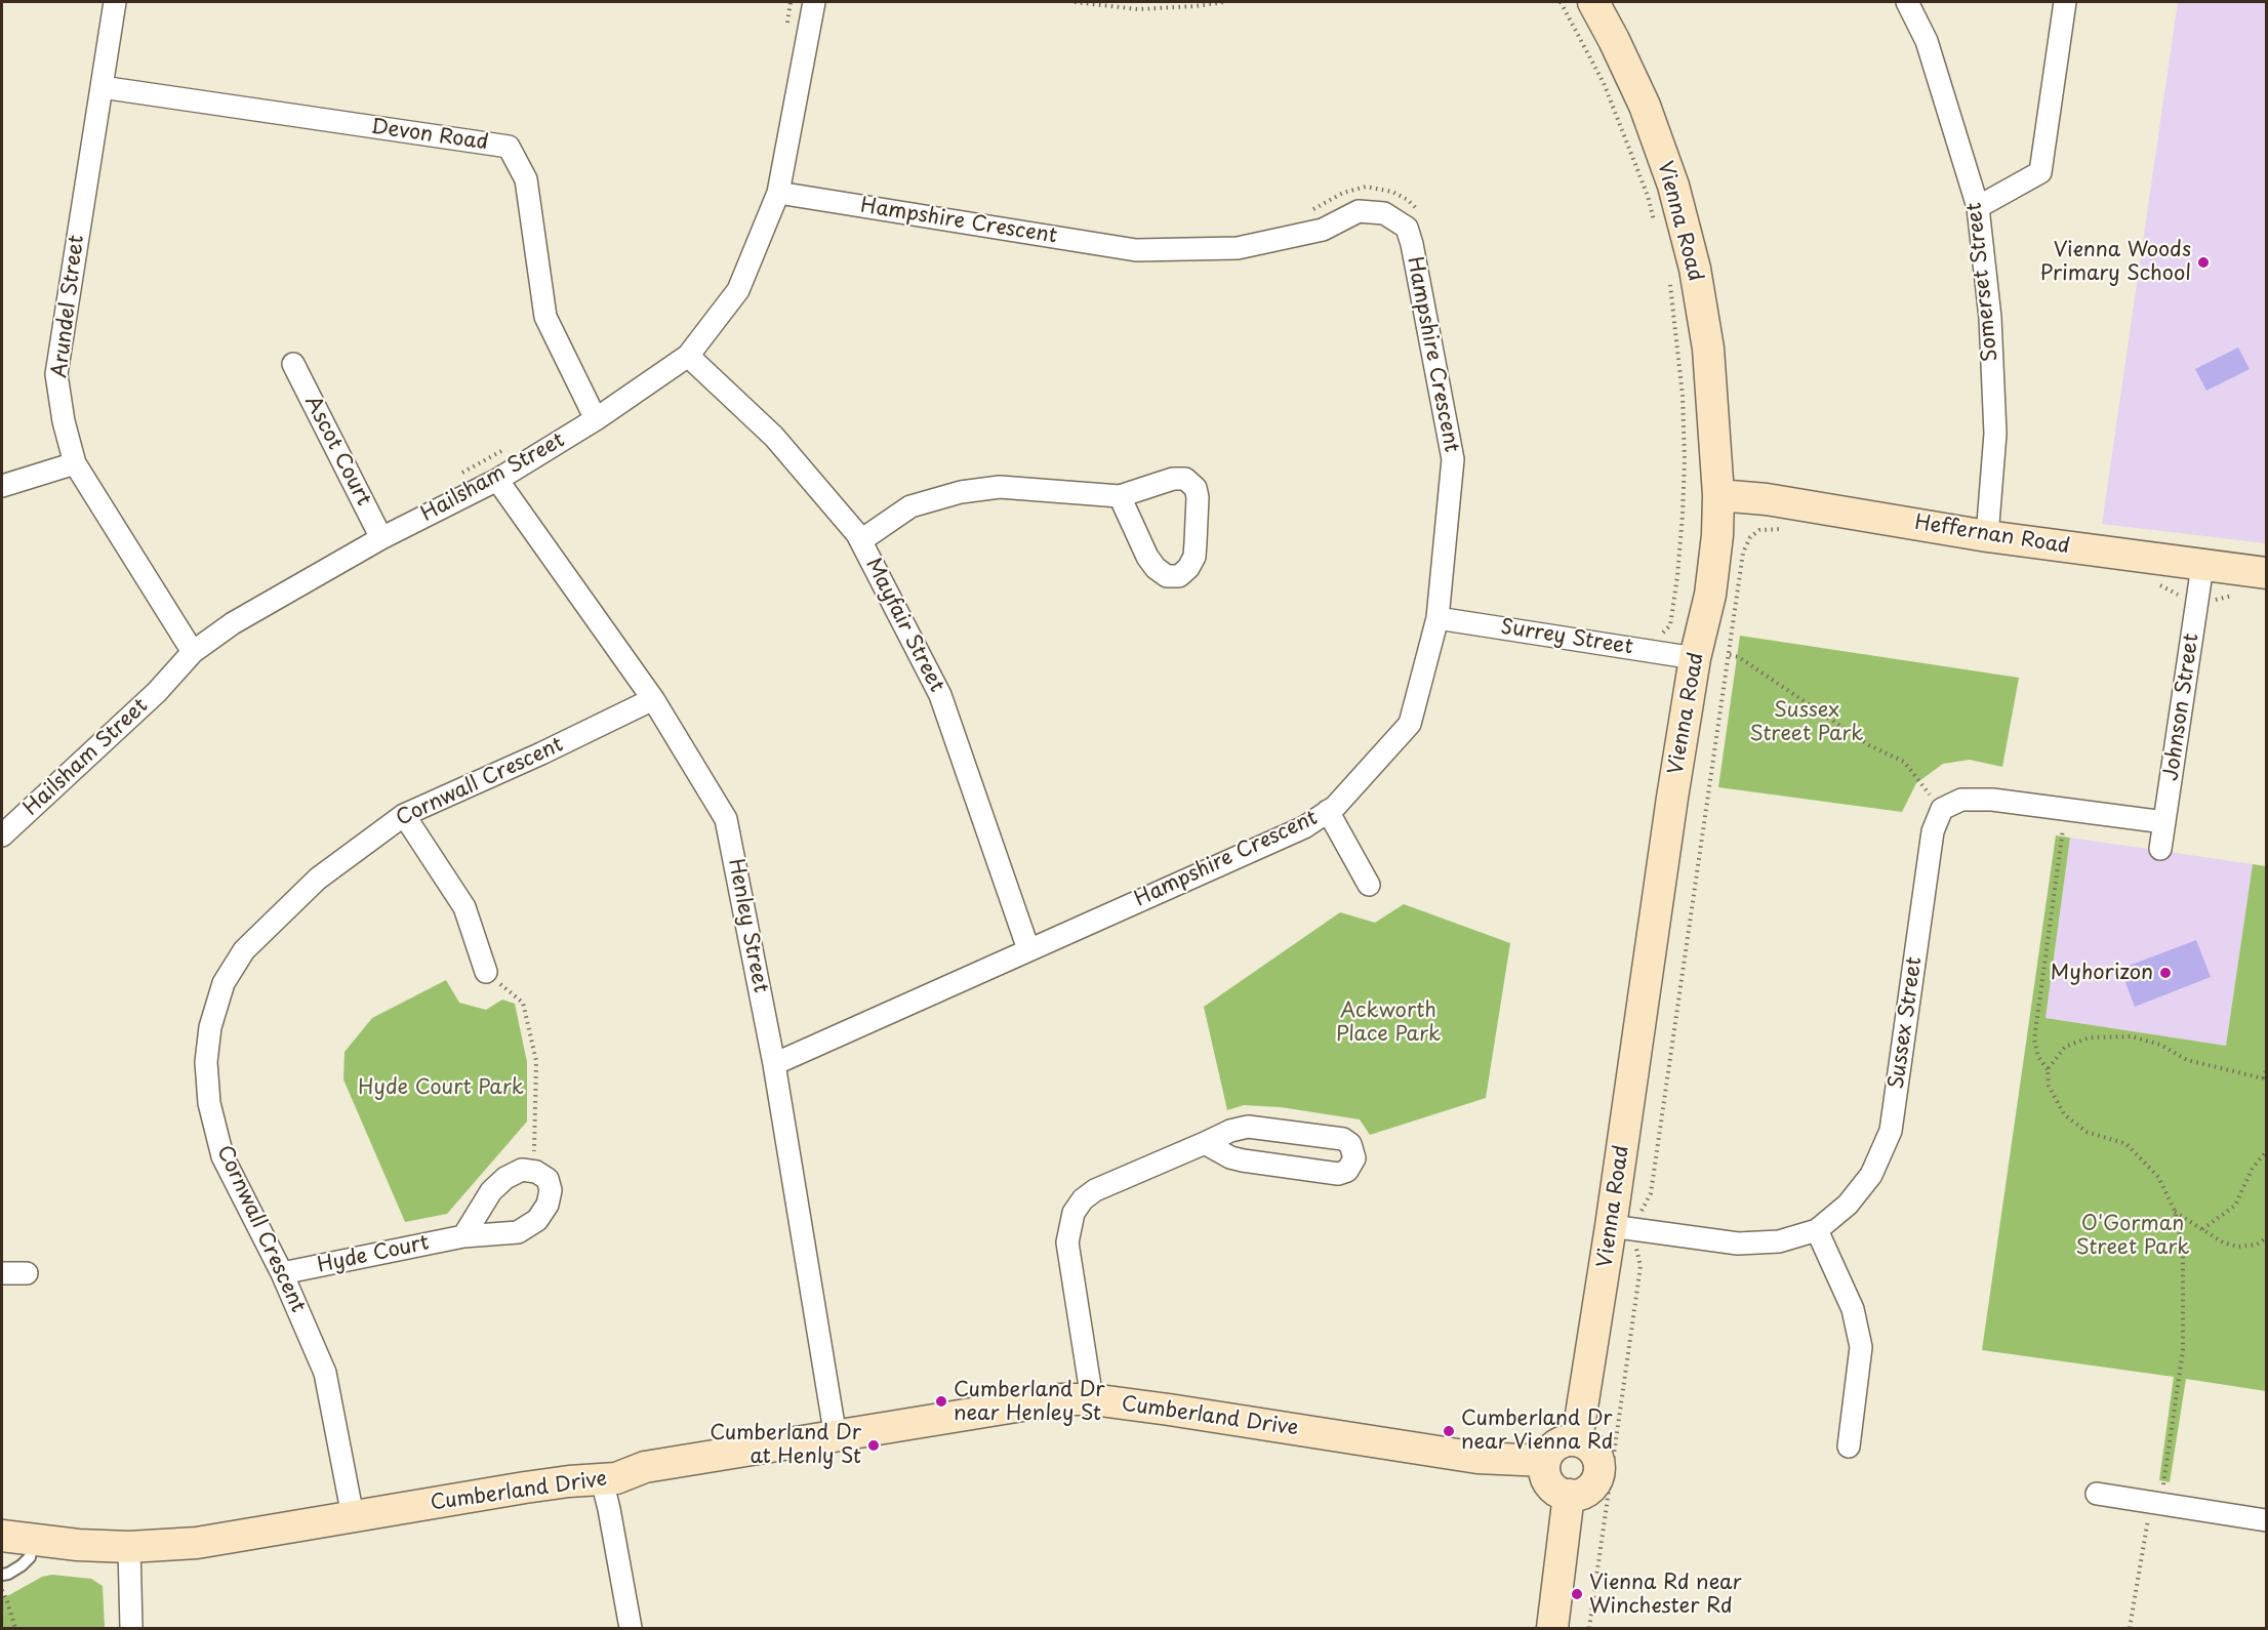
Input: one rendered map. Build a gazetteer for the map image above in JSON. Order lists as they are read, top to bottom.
{
  "streets": {
    "street": [
      "Devon Road",
      "Hampshire Crescent",
      "Vienna Road",
      "Somerset Street",
      "Arundel Street",
      "Ascot Court",
      "Hailsham Street",
      "Heffernan Road",
      "Mayfair Street",
      "Surrey Street",
      "Johnson Street",
      "Cornwall Crescent",
      "Henley Street",
      "Sussex Street",
      "Hyde Court",
      "Cumberland Drive"
    ]
  },
  "crossings": [
    ["Devon Road", "Arundel Street"],
    ["Devon Road", "Hailsham Street"],
    ["Hampshire Crescent", "Hailsham Street"],
    ["Hampshire Crescent", "Mayfair Street"],
    ["Hampshire Crescent", "Surrey Street"],
    ["Hampshire Crescent", "Henley Street"],
    ["Vienna Road", "Heffernan Road"],
    ["Vienna Road", "Surrey Street"],
    ["Vienna Road", "Sussex Street"],
    ["Vienna Road", "Cumberland Drive"],
    ["Somerset Street", "Heffernan Road"],
    ["Arundel Street", "Hailsham Street"],
    ["Ascot Court", "Hailsham Street"],
    ["Hailsham Street", "Mayfair Street"],
    ["Hailsham Street", "Henley Street"],
    ["Heffernan Road", "Johnson Street"],
    ["Cornwall Crescent", "Henley Street"],
    ["Cornwall Crescent", "Hyde Court"],
    ["Cornwall Crescent", "Cumberland Drive"],
    ["Henley Street", "Cumberland Drive"]
  ],
  "parks": [
    "Sussex Street Park",
    "Ackworth Place Park",
    "Hyde Court Park",
    "O'Gorman Street Park"
  ],
  "places": [
    "Vienna Woods Primary School",
    "Myhorizon",
    "Cumberland Dr near Henley St",
    "Cumberland Dr near Vienna Rd",
    "Cumberland Dr at Henly St",
    "Vienna Rd near Winchester Rd"
  ]
}
